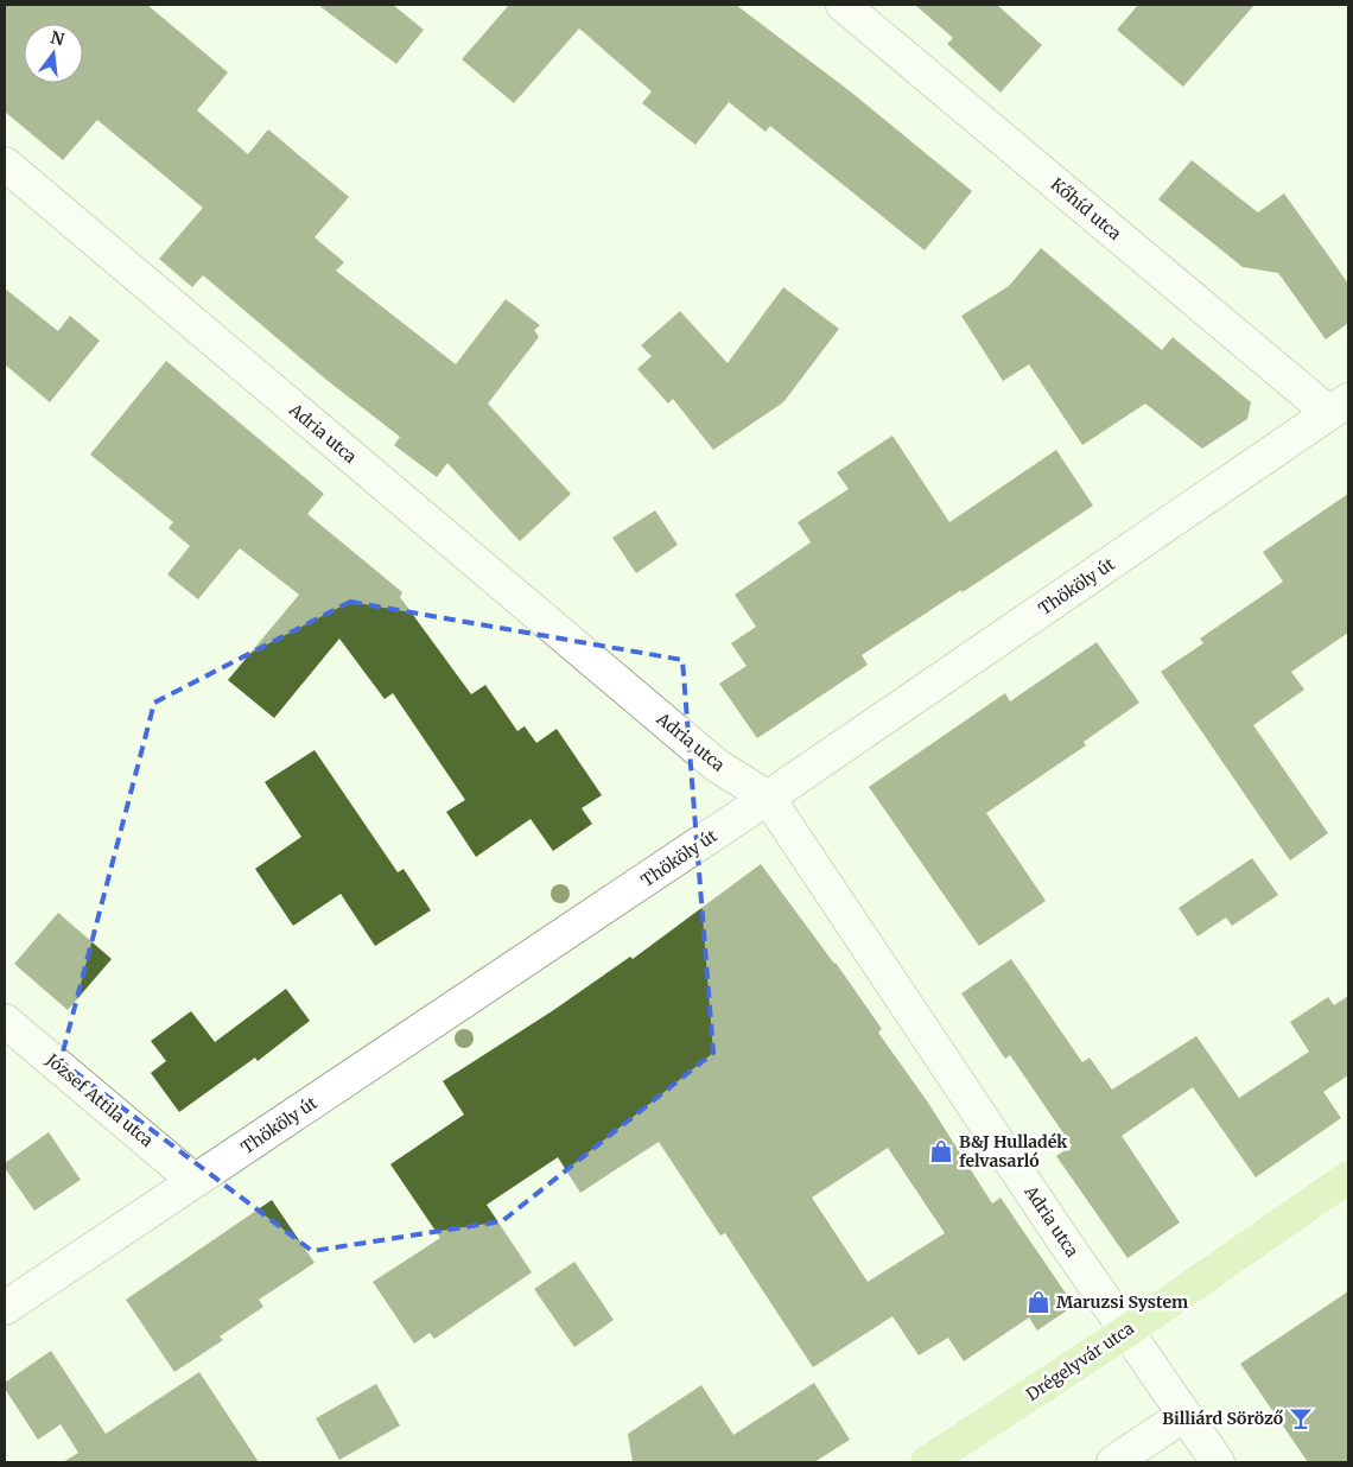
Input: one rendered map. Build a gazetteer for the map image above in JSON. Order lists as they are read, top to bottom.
{
  "streets": {
    "main road": ["Drégelyvár utca"],
    "street": [
      "Kőhíd utca",
      "Adria utca",
      "Thököly út",
      "József Attila utca"
    ]
  },
  "crossings": [
    ["Kőhíd utca", "Thököly út"],
    ["Adria utca", "Thököly út"],
    ["Adria utca", "Drégelyvár utca"],
    ["Thököly út", "József Attila utca"]
  ],
  "places": {
    "shop": ["B&J Hulladék felvasarló", "Maruzsi System"],
    "bar": ["Billiárd Söröző"]
  },
  "north": "top"
}
